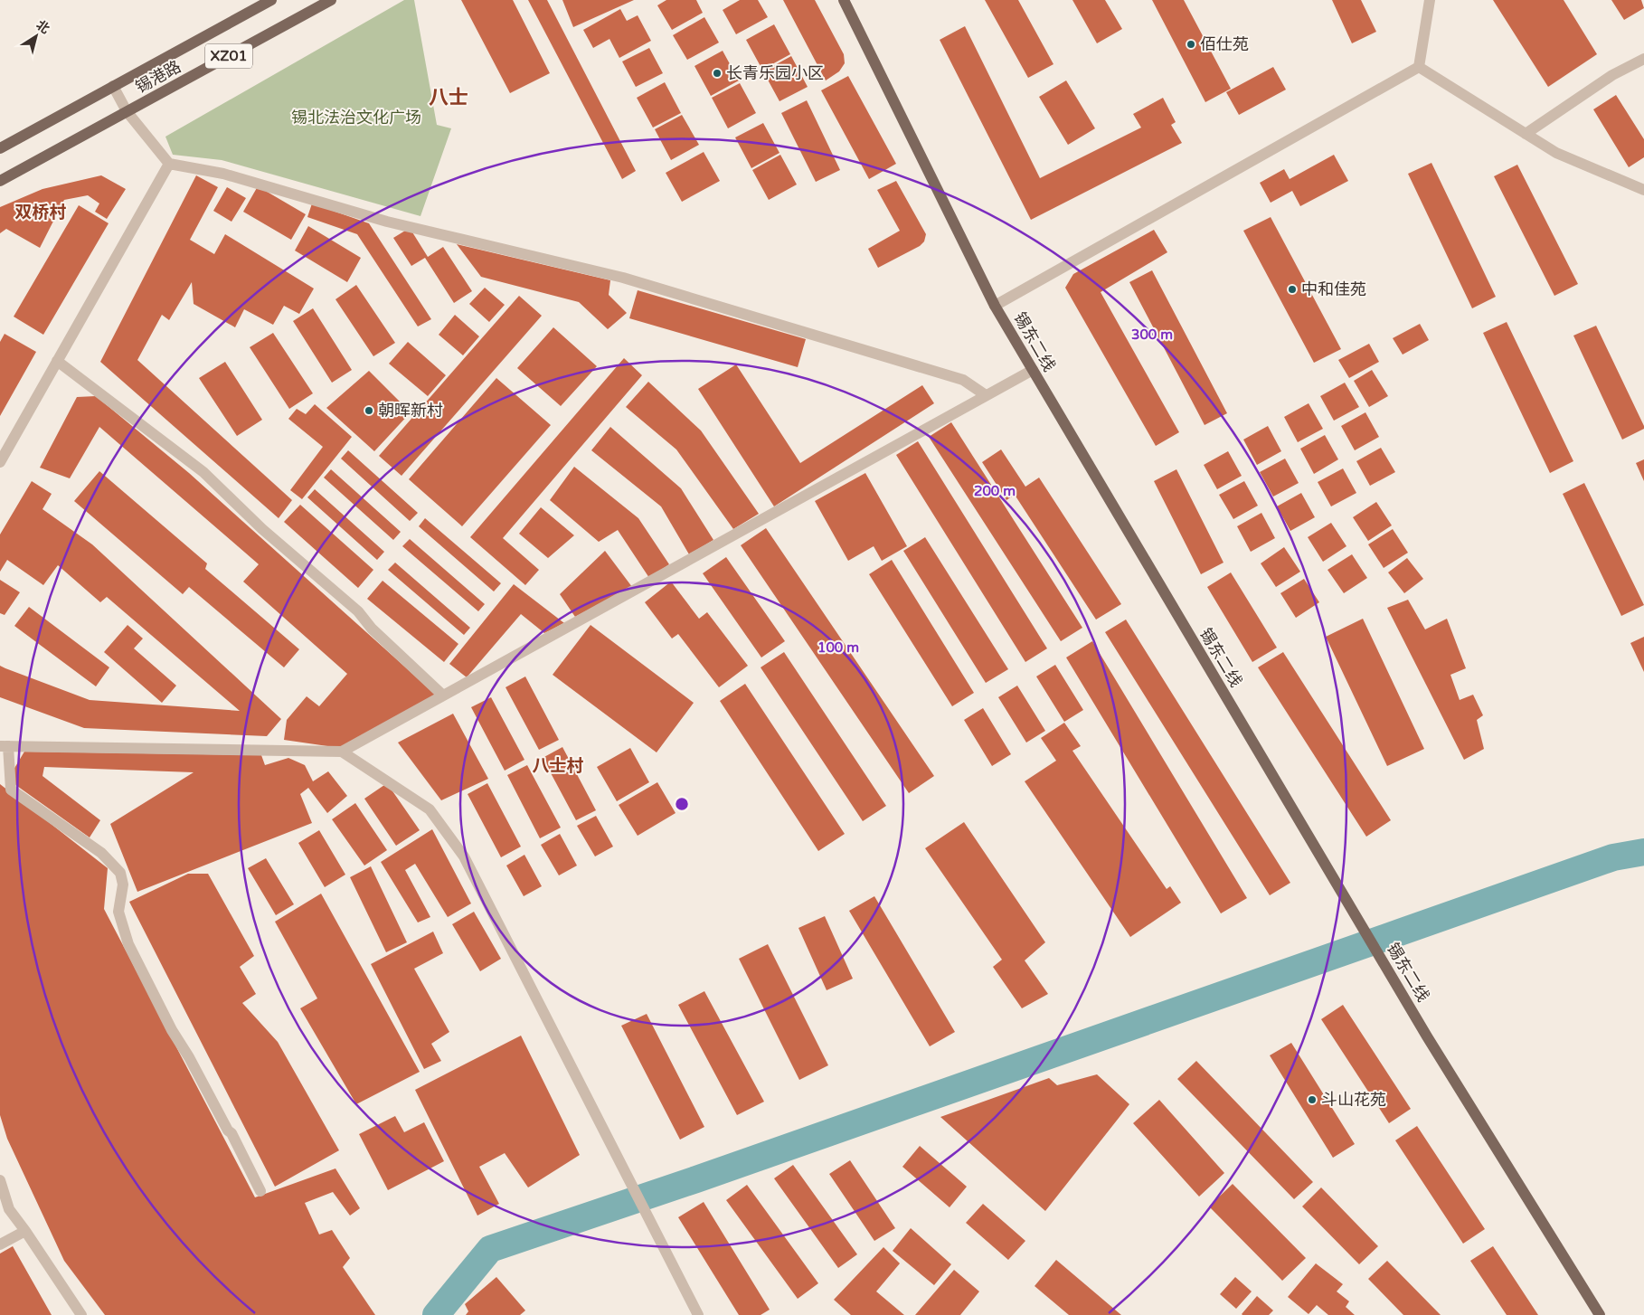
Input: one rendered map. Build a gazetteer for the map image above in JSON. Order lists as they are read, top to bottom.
{
  "streets": {
    "main road": ["XZ01", "锡港路", "锡东二线"]
  },
  "districts": ["八士", "双桥村", "八士村"],
  "parks": ["锡北法治文化广场"],
  "places": [
    "佰仕苑",
    "长青乐园小区",
    "中和佳苑",
    "朝晖新村",
    "斗山花苑"
  ],
  "north": "top right",
  "rings": ["300 m", "200 m", "100 m"]
}
